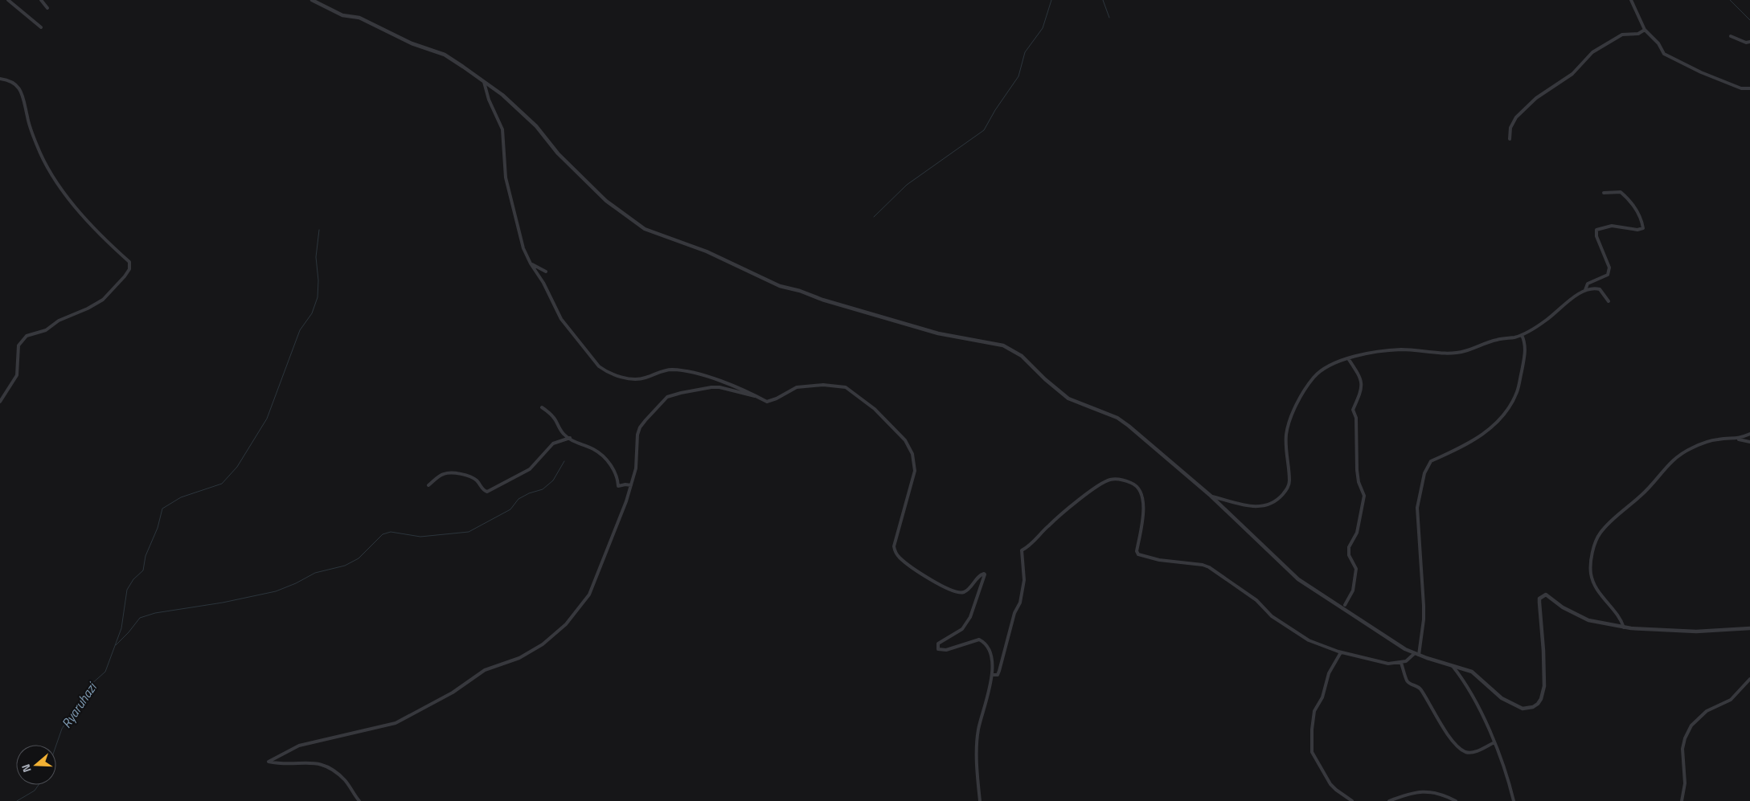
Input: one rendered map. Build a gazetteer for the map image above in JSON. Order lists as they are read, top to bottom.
{
  "water": ["Ryaruhazi"],
  "north": "left"
}
